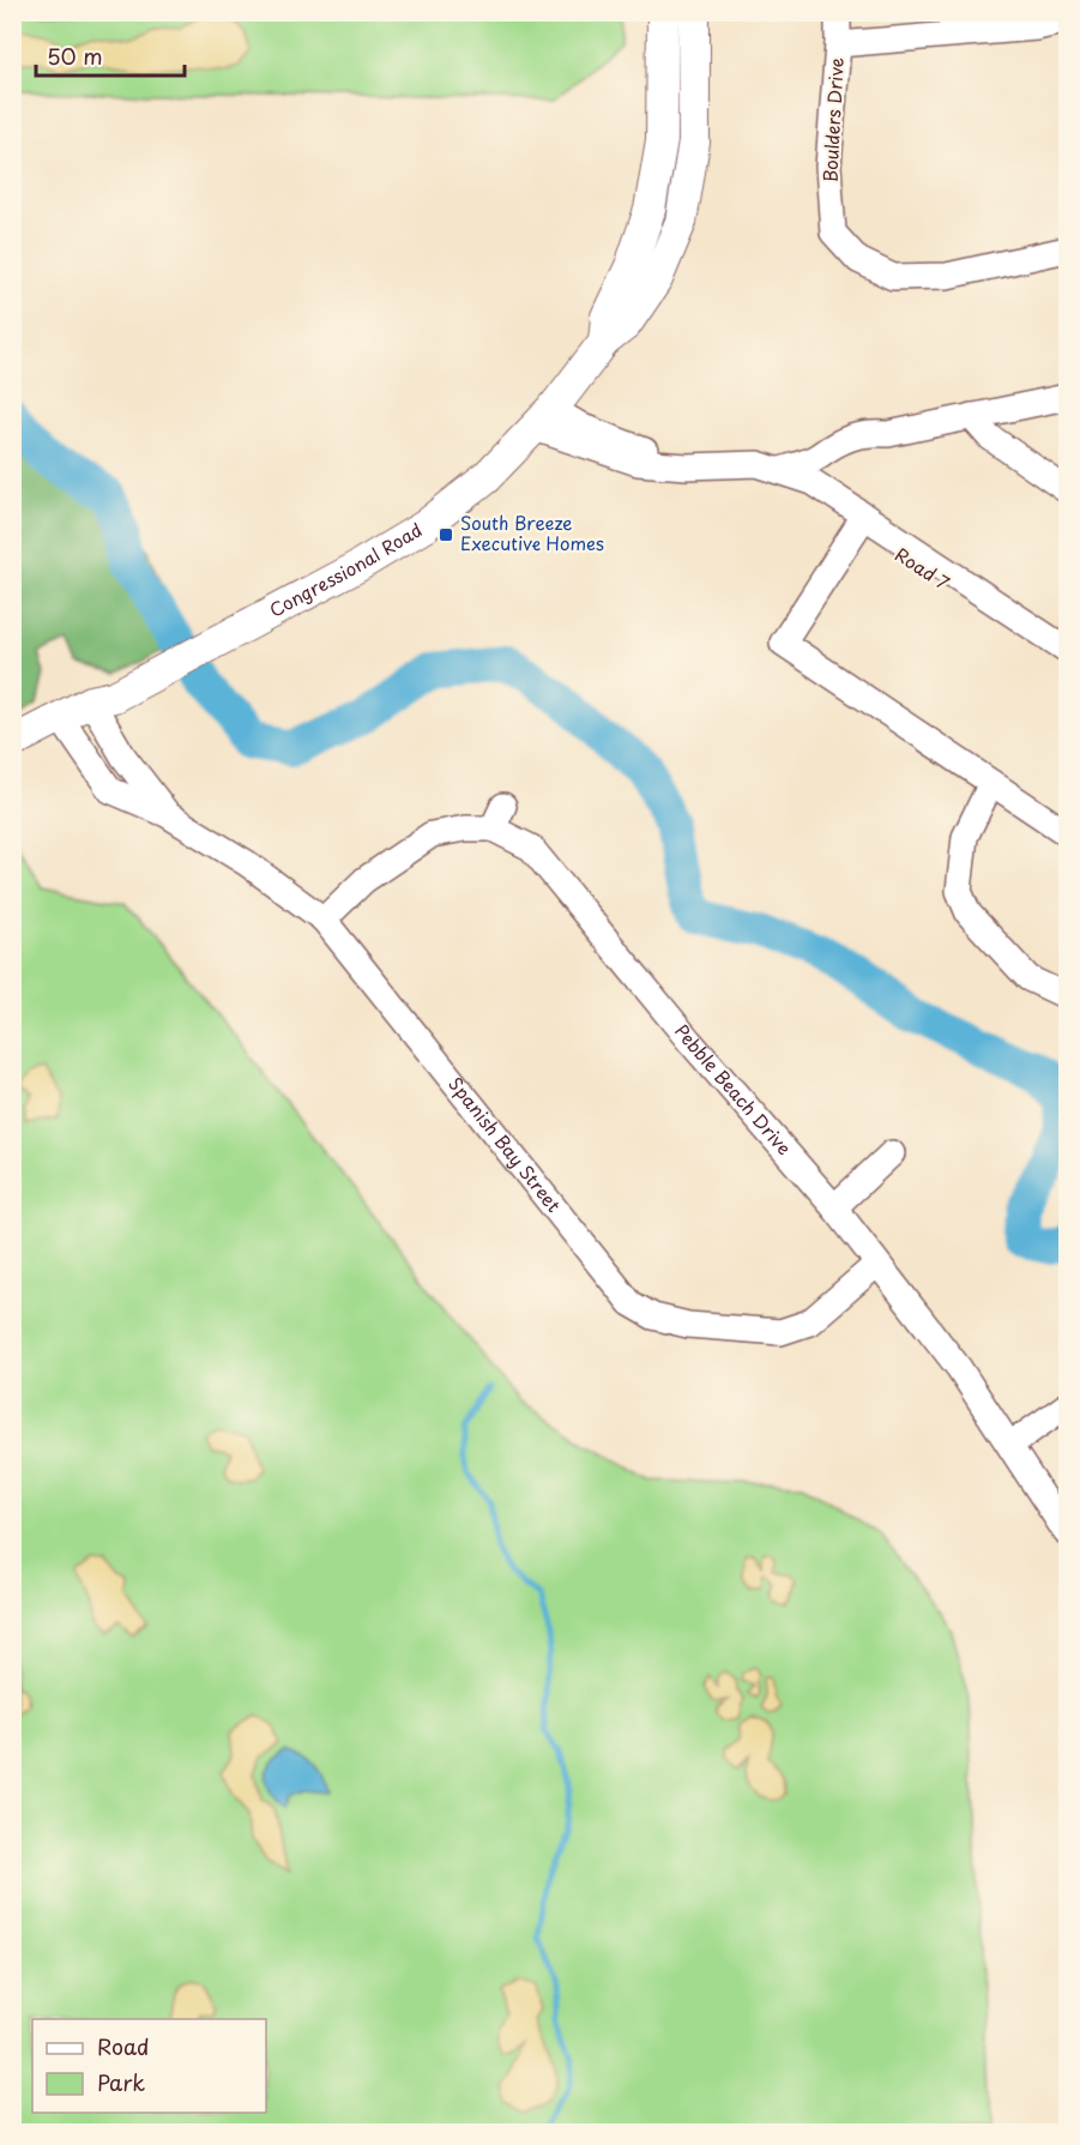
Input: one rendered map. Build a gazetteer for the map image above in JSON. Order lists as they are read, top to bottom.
{
  "streets": {
    "main road": ["Congressional Road"],
    "street": [
      "Boulders Drive",
      "Road 7",
      "Pebble Beach Drive",
      "Spanish Bay Street"
    ]
  },
  "crossings": [
    ["Road 7", "Congressional Road"],
    ["Congressional Road", "Spanish Bay Street"],
    ["Pebble Beach Drive", "Spanish Bay Street"]
  ],
  "places": {
    "transit": ["South Breeze Executive Homes"]
  },
  "legend": ["Road", "Park"],
  "scale_bar": "50 m"
}
